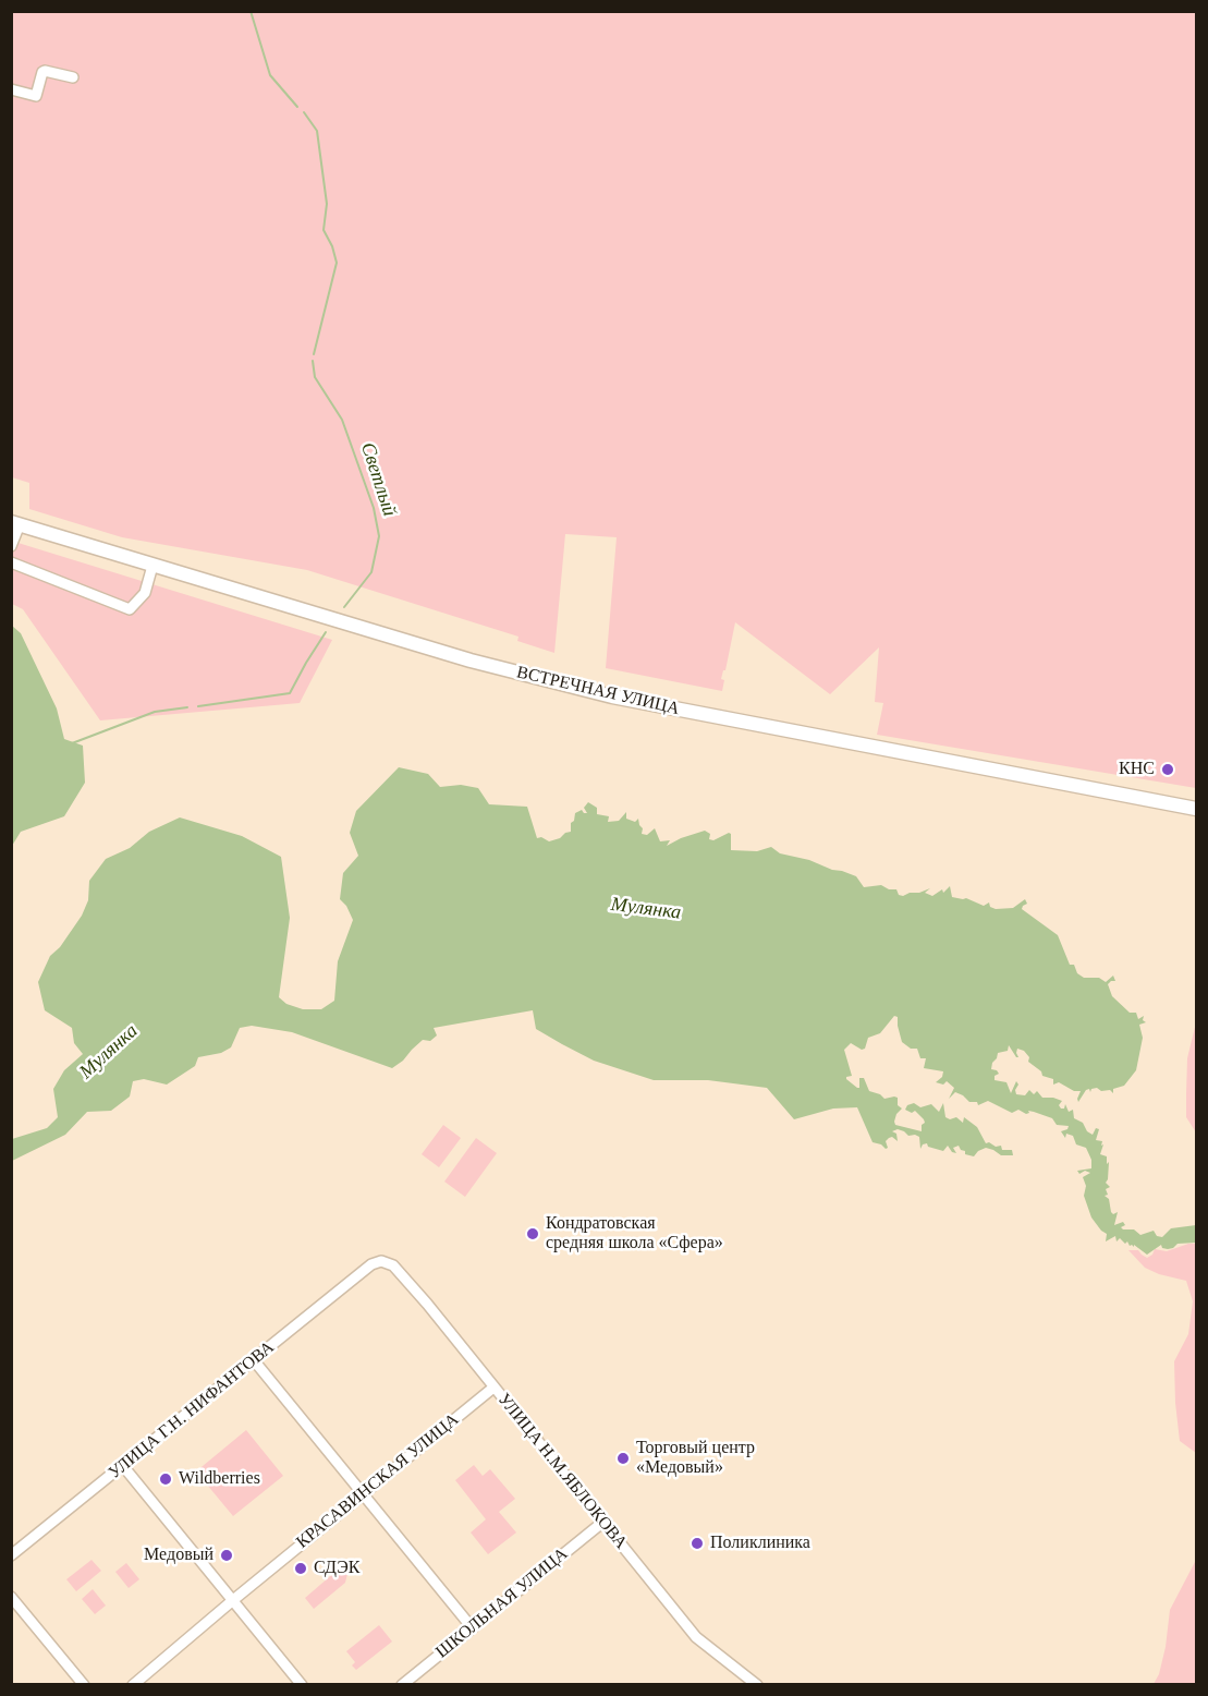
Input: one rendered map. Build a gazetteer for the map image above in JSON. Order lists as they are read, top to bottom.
{
  "streets": {
    "main road": ["ВСТРЕЧНАЯ УЛИЦА"],
    "street": [
      "УЛИЦА Г.Н. НИФАНТОВА",
      "УЛИЦА Н.М.ЯБЛОКОВА",
      "КРАСАВИНСКАЯ УЛИЦА",
      "ШКОЛЬНАЯ УЛИЦА"
    ]
  },
  "crossings": [
    ["УЛИЦА Г.Н. НИФАНТОВА", "УЛИЦА Н.М.ЯБЛОКОВА"],
    ["УЛИЦА Н.М.ЯБЛОКОВА", "КРАСАВИНСКАЯ УЛИЦА"],
    ["УЛИЦА Н.М.ЯБЛОКОВА", "ШКОЛЬНАЯ УЛИЦА"]
  ],
  "water": ["Светлый", "Мулянка"],
  "places": [
    "КНС",
    "Кондратовская средняя школа «Сфера»",
    "Торговый центр «Медовый»",
    "Wildberries",
    "Поликлиника",
    "Медовый",
    "СДЭК"
  ]
}
